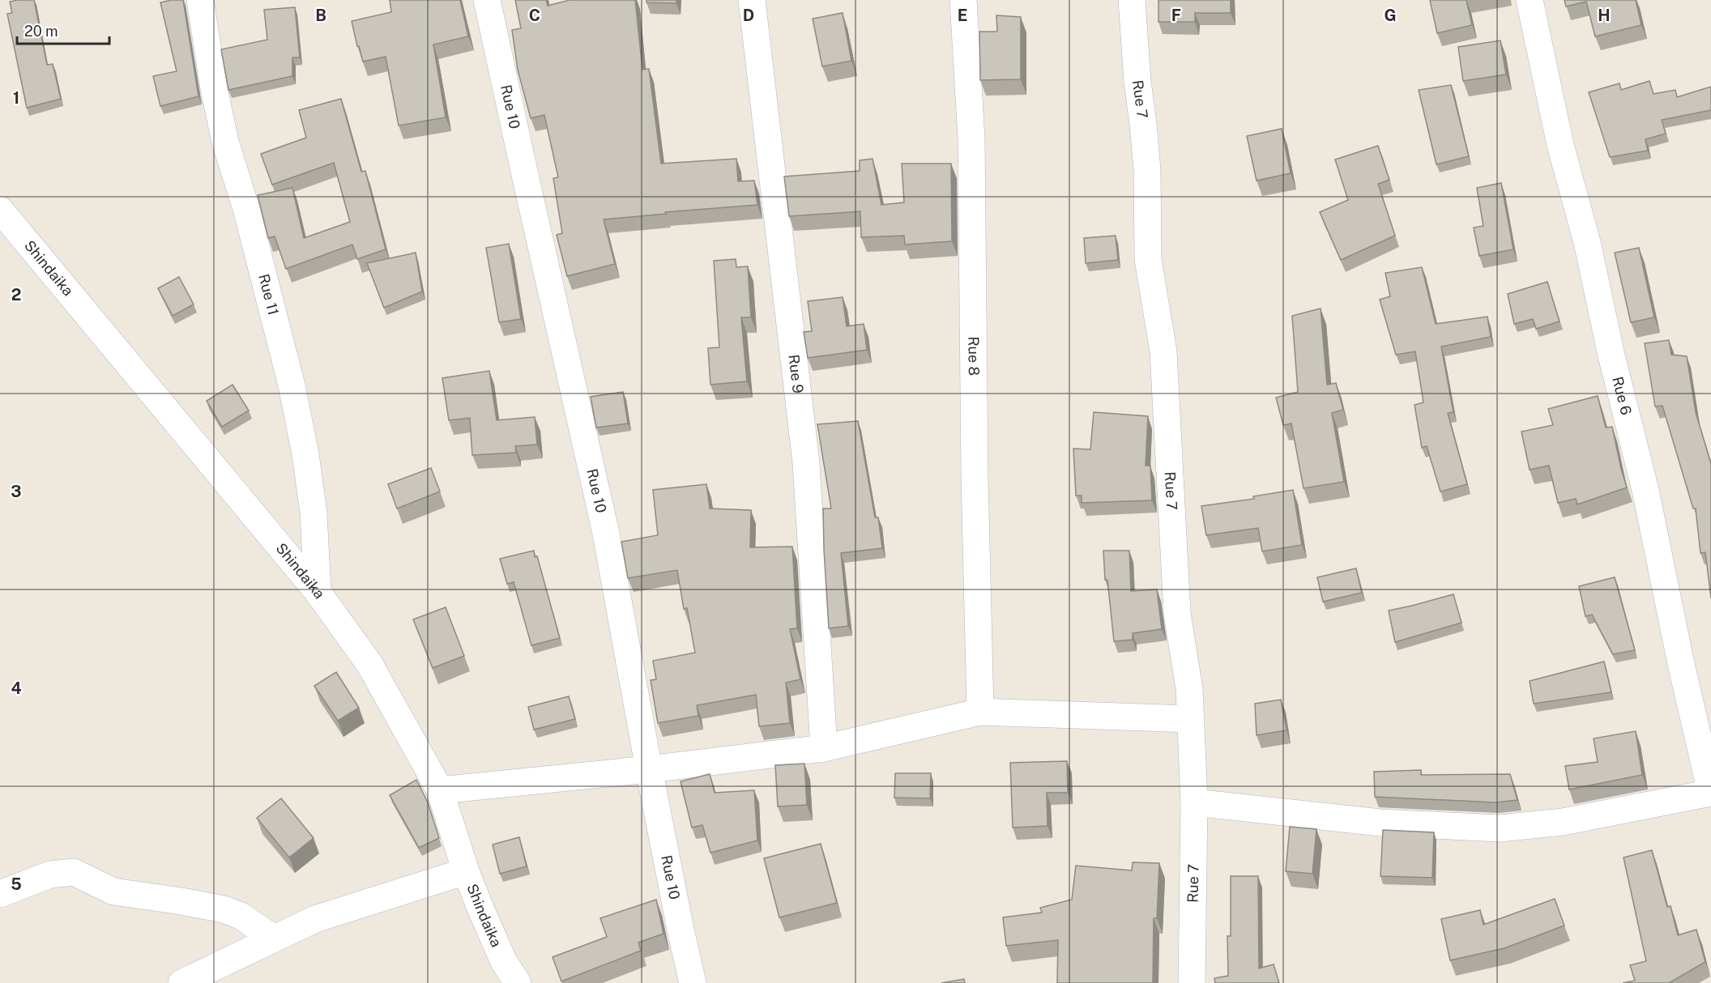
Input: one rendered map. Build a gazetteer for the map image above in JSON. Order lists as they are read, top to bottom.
{
  "streets": {
    "street": [
      "Rue 7",
      "Rue 10",
      "Shindaika",
      "Rue 11",
      "Rue 8",
      "Rue 9",
      "Rue 6"
    ]
  },
  "crossings": [
    ["Shindaika", "Rue 11"]
  ],
  "scale_bar": "20 m",
  "grid": {
    "columns": [
      "B",
      "C",
      "D",
      "E",
      "F",
      "G",
      "H"
    ],
    "rows": [
      "1",
      "2",
      "3",
      "4",
      "5"
    ]
  }
}
